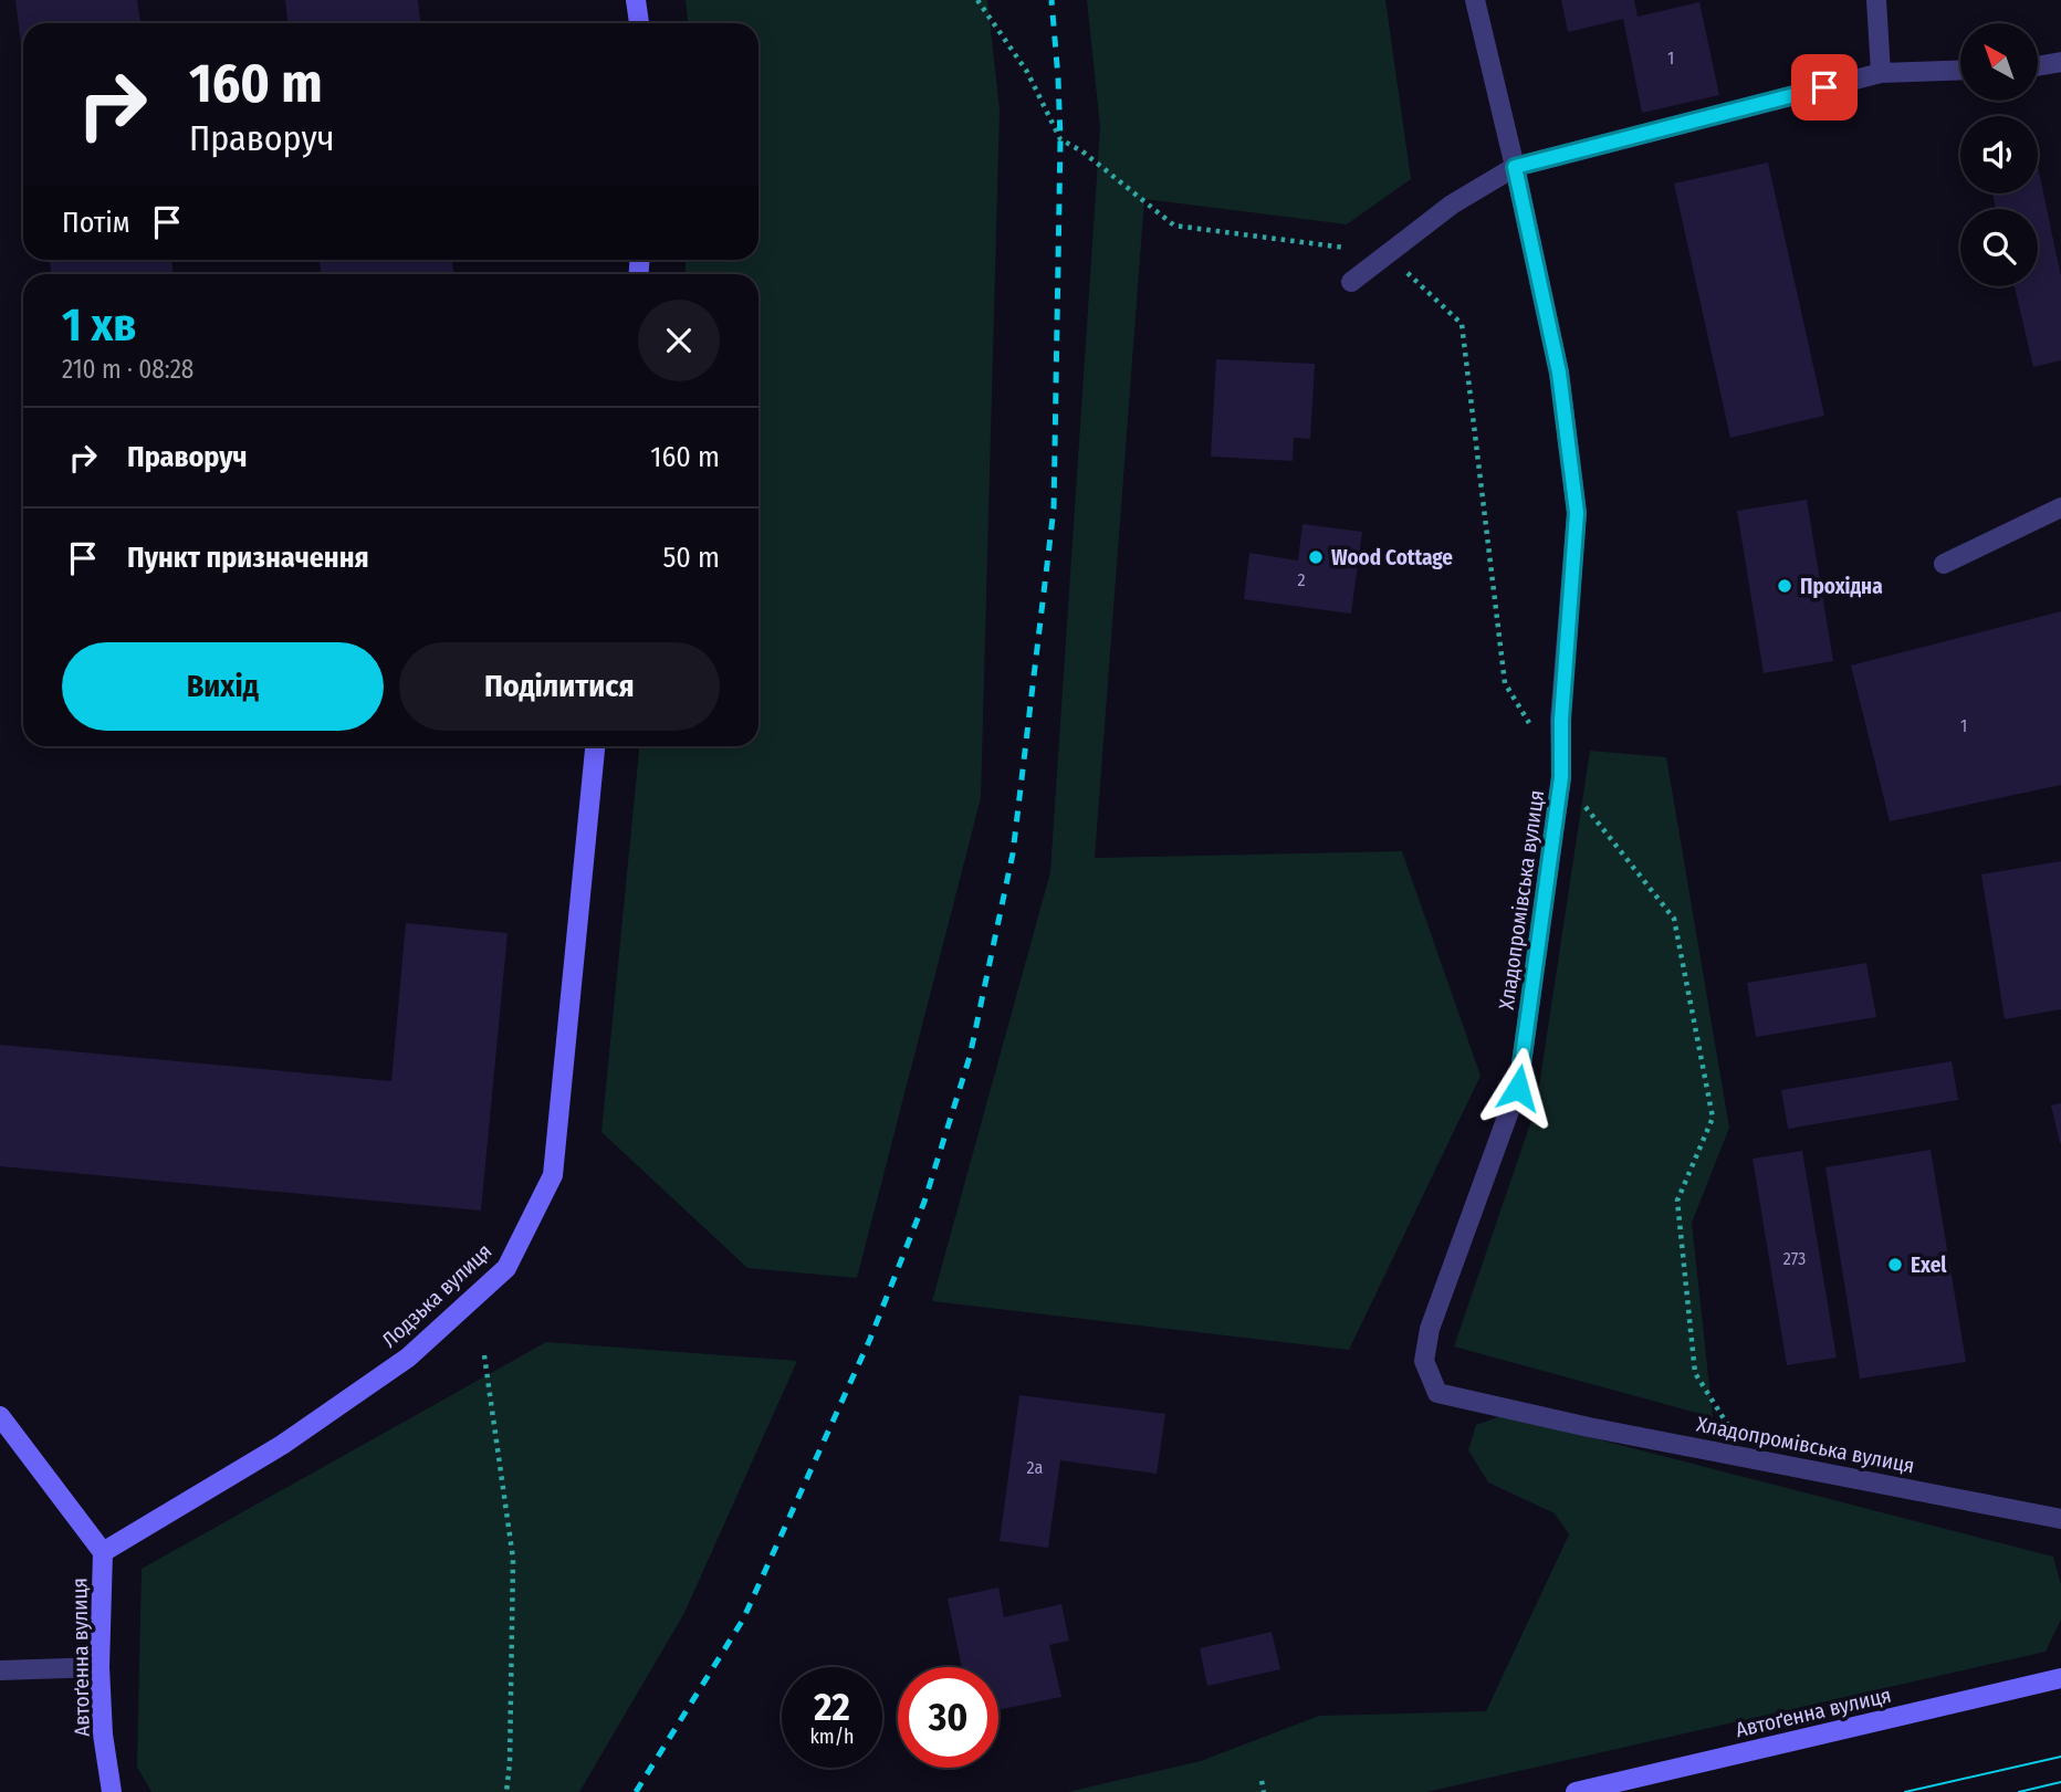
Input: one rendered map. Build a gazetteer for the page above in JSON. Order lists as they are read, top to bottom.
{
  "streets": {
    "street": ["Хладопромівська вулиця", "Лодзька вулиця", "Автоґенна вулиця"]
  },
  "crossings": [
    ["Лодзька вулиця", "Автоґенна вулиця"]
  ],
  "places": ["Wood Cottage", "Прохідна", "Exel"],
  "house_numbers": [
    "1",
    "2",
    "1",
    "273",
    "2а"
  ],
  "north": "top left",
  "page": {
    "turn": ["160 m", "Праворуч"],
    "then": "Потім",
    "heading": ["1 хв", "210 m · 08:28"],
    "list": [
      {
        "name": "Праворуч",
        "value": "160 m"
      },
      {
        "name": "Пункт призначення",
        "value": "50 m"
      }
    ],
    "buttons": ["Вихід", "Поділитися"],
    "speed": "22 km/h",
    "limit": "30"
  }
}
